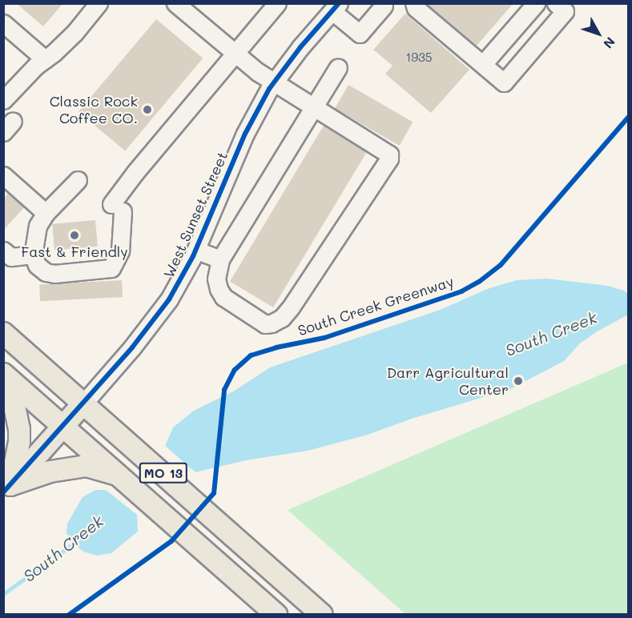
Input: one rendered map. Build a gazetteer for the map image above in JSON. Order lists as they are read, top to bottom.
{
  "streets": {
    "main road": ["West Sunset Street", "MO 13"],
    "cycle path": ["South Creek Greenway"]
  },
  "crossings": [
    ["West Sunset Street", "MO 13"]
  ],
  "water": ["South Creek"],
  "places": ["Classic Rock Coffee CO.", "Fast & Friendly", "Darr Agricultural Center"],
  "house_numbers": ["1935"],
  "north": "bottom right"
}
